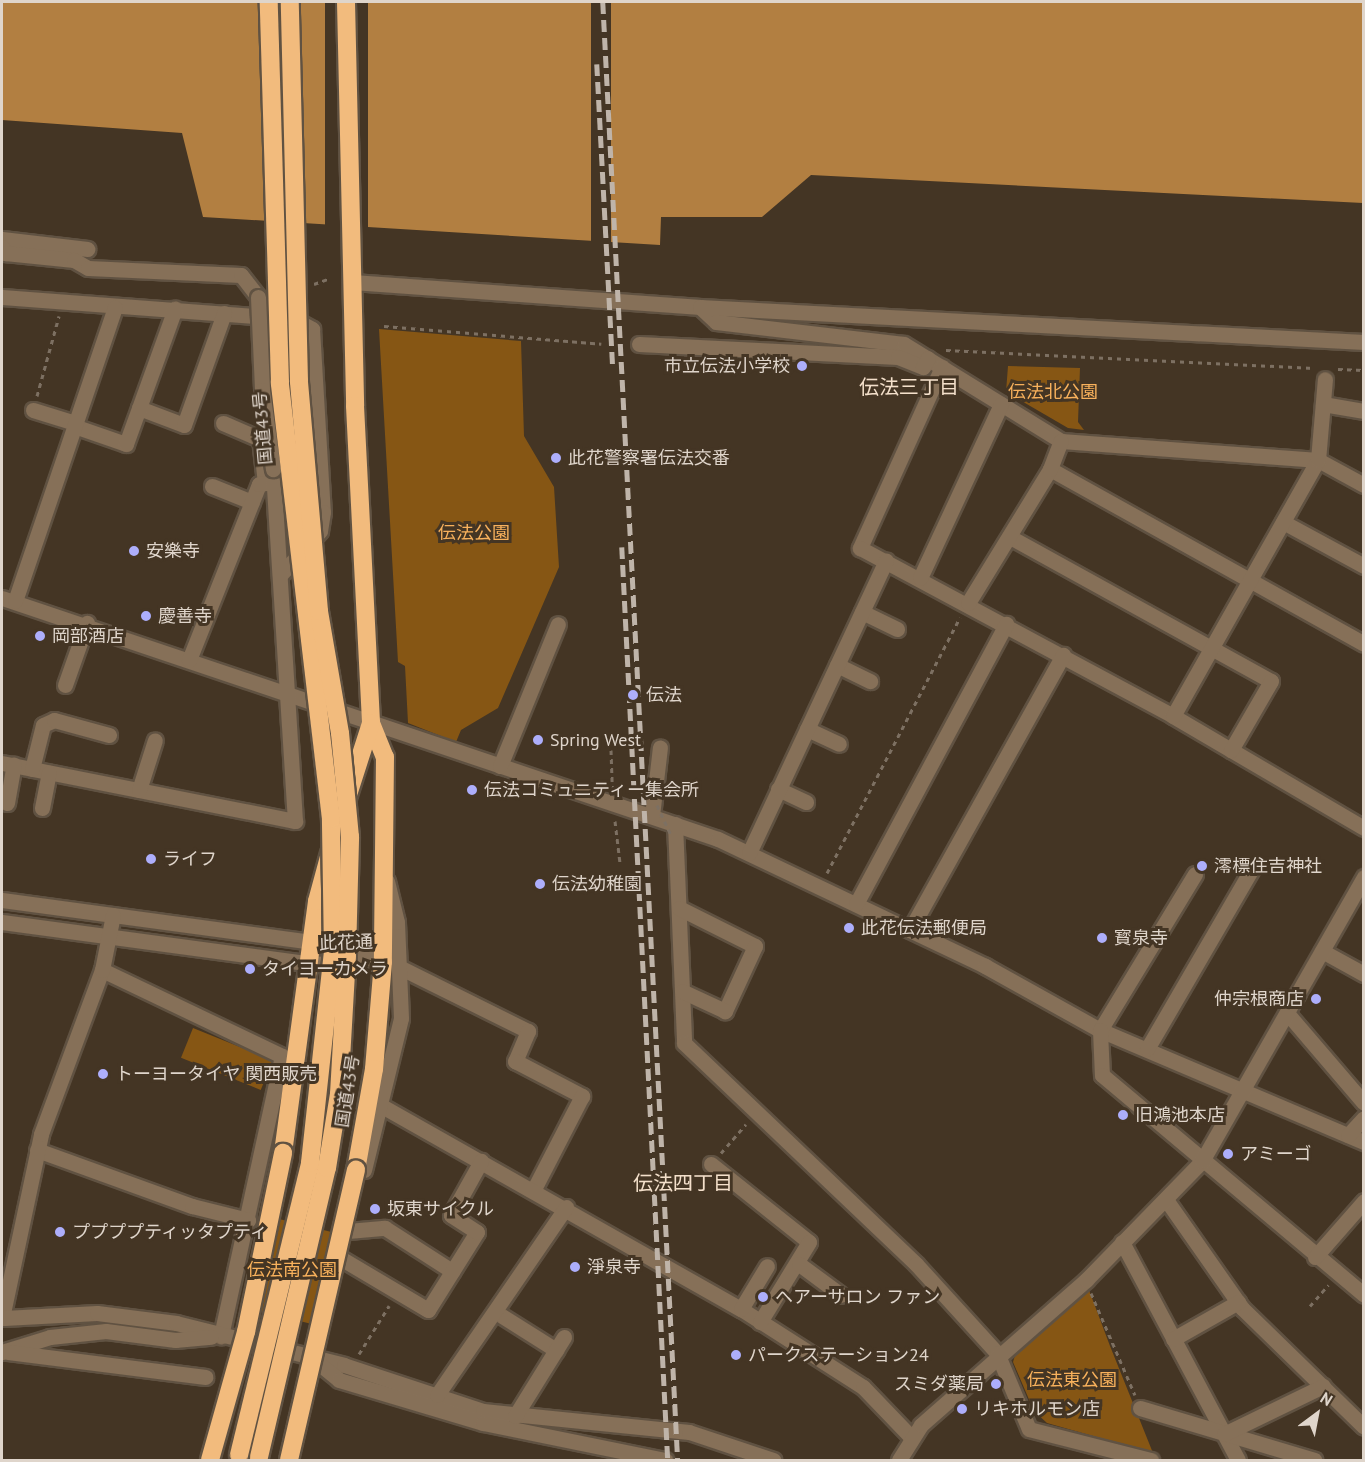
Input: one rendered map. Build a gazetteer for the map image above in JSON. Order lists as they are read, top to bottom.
{
  "streets": {
    "highway": ["国道43号"],
    "street": ["此花通"]
  },
  "crossings": [
    ["国道43号", "此花通"]
  ],
  "districts": ["伝法三丁目", "伝法四丁目"],
  "parks": [
    "伝法北公園",
    "伝法公園",
    "伝法南公園",
    "伝法東公園"
  ],
  "places": [
    "市立伝法小学校",
    "此花警察署伝法交番",
    "安樂寺",
    "慶善寺",
    "岡部酒店",
    "伝法",
    "Spring West",
    "伝法コミュニティー集会所",
    "ライフ",
    "澪標住吉神社",
    "伝法幼稚園",
    "此花伝法郵便局",
    "寳泉寺",
    "タイヨーカメラ",
    "仲宗根商店",
    "トーヨータイヤ 関西販売",
    "旧鴻池本店",
    "アミーゴ",
    "坂東サイクル",
    "ププププティッタプティ",
    "淨泉寺",
    "ヘアーサロン ファン",
    "パークステーション24",
    "スミダ薬局",
    "リキホルモン店"
  ],
  "north": "top right"
}
